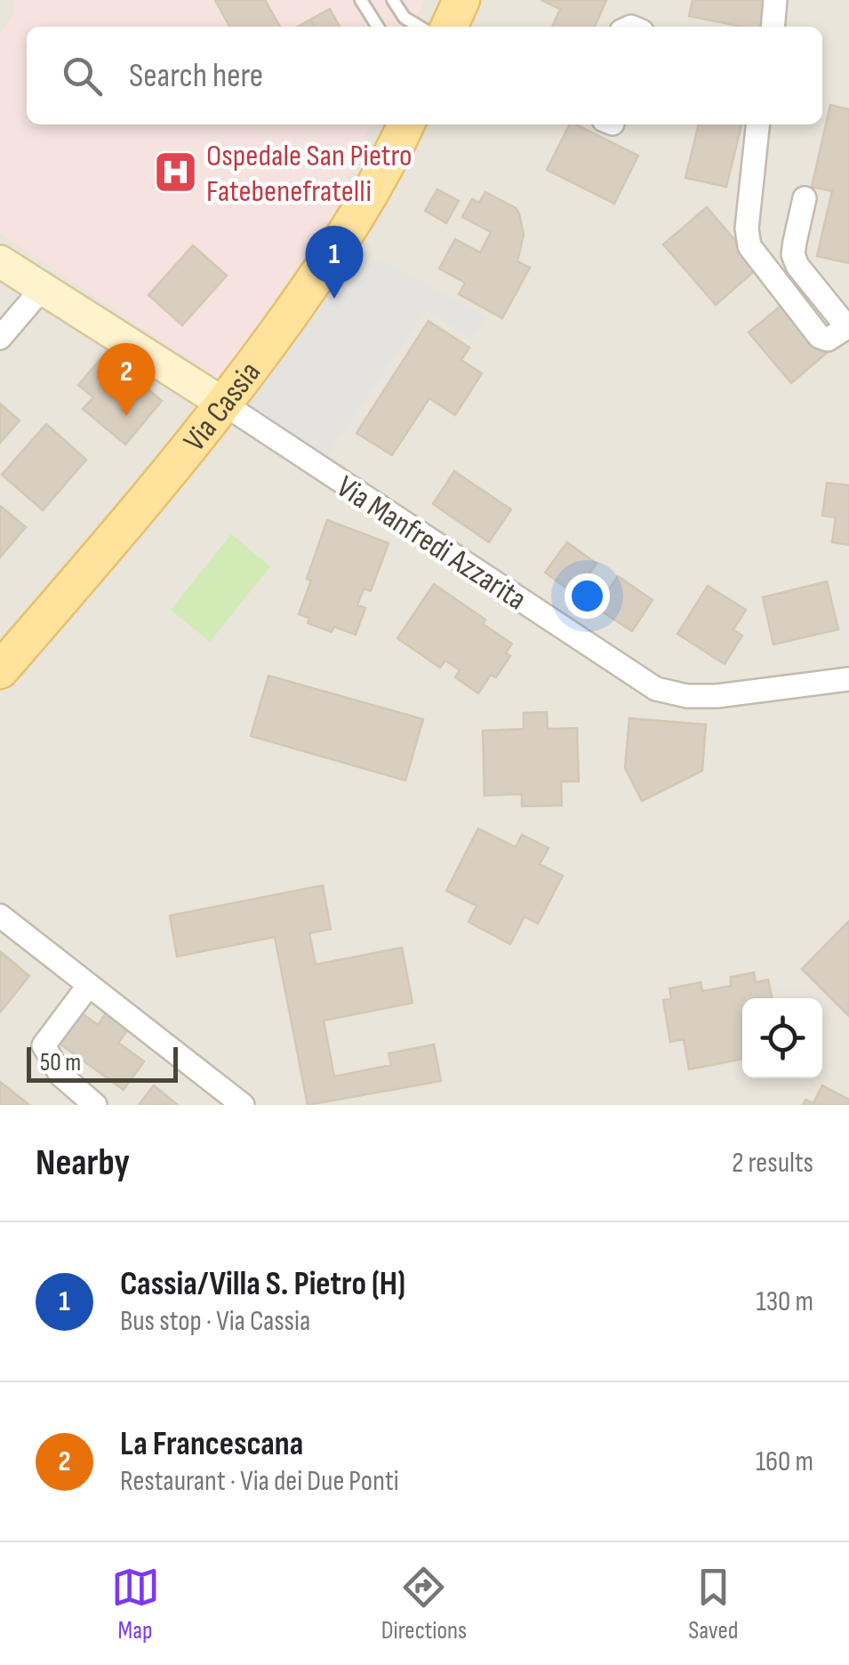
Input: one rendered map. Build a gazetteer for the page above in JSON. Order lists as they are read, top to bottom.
{
  "streets": {
    "main road": ["Via Cassia"],
    "street": ["Via Manfredi Azzarita"]
  },
  "crossings": [
    ["Via Cassia", "Via Manfredi Azzarita"]
  ],
  "places": {
    "hospital": ["Ospedale San Pietro Fatebenefratelli"]
  },
  "scale_bar": "50 m",
  "page": {
    "search": "Search here",
    "pins": ["1", "2"],
    "scale": "50 m",
    "heading": ["Nearby", "2 results"],
    "list": [
      {
        "mark": "1",
        "name": "Cassia/Villa S. Pietro (H)",
        "note": "Bus stop · Via Cassia",
        "value": "130 m"
      },
      {
        "mark": "2",
        "name": "La Francescana",
        "note": "Restaurant · Via dei Due Ponti",
        "value": "160 m"
      }
    ],
    "nav": ["Map", "Directions", "Saved"]
  }
}
